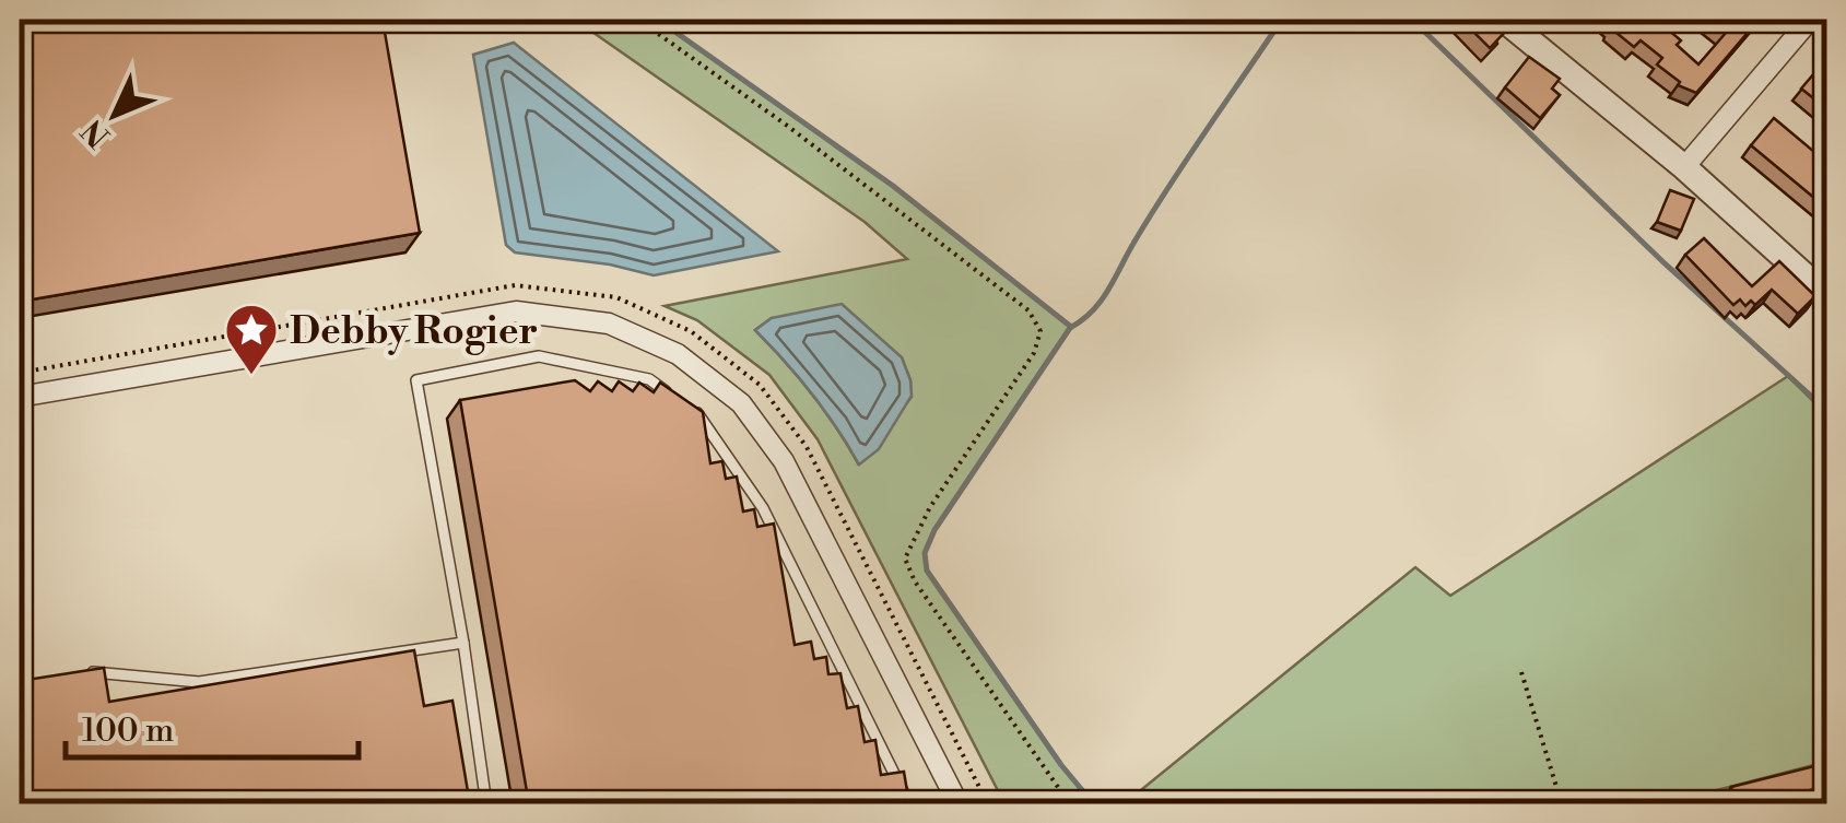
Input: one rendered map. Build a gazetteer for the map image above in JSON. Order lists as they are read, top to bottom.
{
  "places": {
    "place": ["Debby Rogier"]
  },
  "scale_bar": "100 m",
  "north": "bottom left"
}
